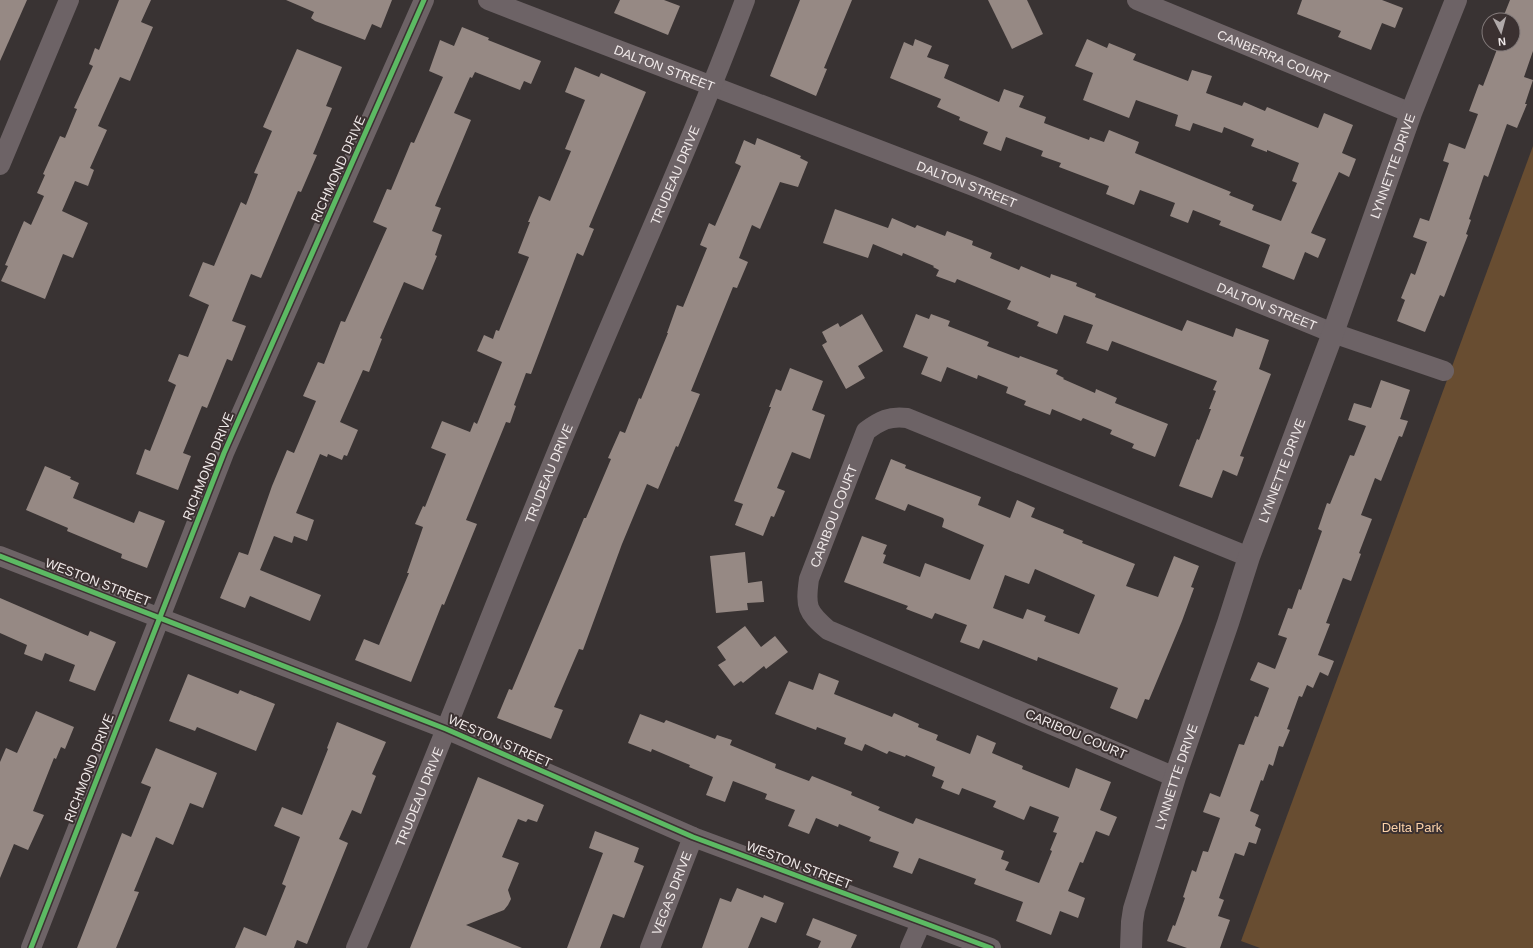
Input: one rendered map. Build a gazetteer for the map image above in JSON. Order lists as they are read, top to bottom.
{
  "streets": {
    "street": [
      "CANBERRA COURT",
      "DALTON STREET",
      "LYNNETTE DRIVE",
      "RICHMOND DRIVE",
      "TRUDEAU DRIVE",
      "CARIBOU COURT",
      "WESTON STREET",
      "VEGAS DRIVE"
    ]
  },
  "crossings": [
    ["CANBERRA COURT", "LYNNETTE DRIVE"],
    ["DALTON STREET", "LYNNETTE DRIVE"],
    ["DALTON STREET", "TRUDEAU DRIVE"],
    ["LYNNETTE DRIVE", "CARIBOU COURT"],
    ["RICHMOND DRIVE", "WESTON STREET"],
    ["TRUDEAU DRIVE", "WESTON STREET"],
    ["WESTON STREET", "VEGAS DRIVE"]
  ],
  "parks": ["Delta Park"],
  "north": "bottom"
}
